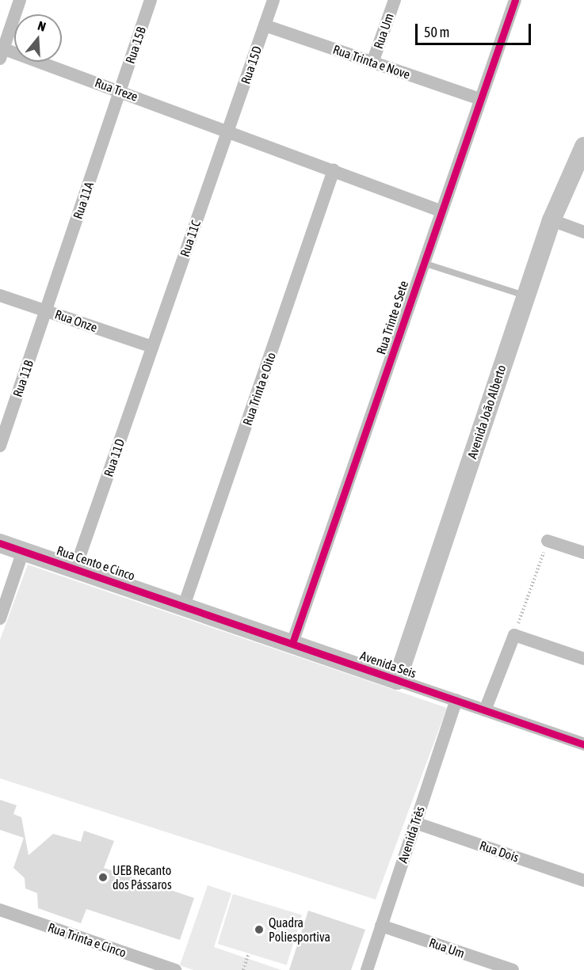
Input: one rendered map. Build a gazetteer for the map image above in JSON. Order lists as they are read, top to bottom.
{
  "streets": {
    "street": [
      "Rua Um",
      "Rua 15B",
      "Rua Trinta e Nove",
      "Rua 15D",
      "Rua Treze",
      "Rua 11A",
      "Rua 11C",
      "Rua Trinte e Sete",
      "Rua Onze",
      "Rua 11B",
      "Rua Trinta e Oito",
      "Avenida João Alberto",
      "Rua 11D",
      "Rua Cento e Cinco",
      "Avenida Seis",
      "Avenida Três",
      "Rua Dois",
      "Rua Trinta e Cinco"
    ]
  },
  "crossings": [
    ["Rua Um", "Rua Trinta e Nove"],
    ["Rua Um", "Avenida Três"],
    ["Rua 15B", "Rua Treze"],
    ["Rua 15B", "Rua 11A"],
    ["Rua Trinta e Nove", "Rua 15D"],
    ["Rua Trinta e Nove", "Rua Trinte e Sete"],
    ["Rua 15D", "Rua Treze"],
    ["Rua 15D", "Rua 11C"],
    ["Rua Treze", "Rua 11A"],
    ["Rua Treze", "Rua 11C"],
    ["Rua 11A", "Rua Onze"],
    ["Rua 11A", "Rua 11B"],
    ["Rua 11C", "Rua Onze"],
    ["Rua 11C", "Rua 11D"],
    ["Rua Trinte e Sete", "Avenida Seis"],
    ["Rua Onze", "Rua 11B"],
    ["Rua Onze", "Rua 11D"],
    ["Rua Trinta e Oito", "Rua Cento e Cinco"],
    ["Rua Trinta e Oito", "Avenida Seis"],
    ["Avenida João Alberto", "Avenida Seis"],
    ["Rua 11D", "Rua Cento e Cinco"],
    ["Rua Cento e Cinco", "Avenida Seis"],
    ["Avenida Seis", "Avenida Três"],
    ["Avenida Três", "Rua Dois"]
  ],
  "places": ["UEB Recanto dos Pássaros", "Quadra Poliesportiva"],
  "scale_bar": "50 m",
  "north": "top"
}
